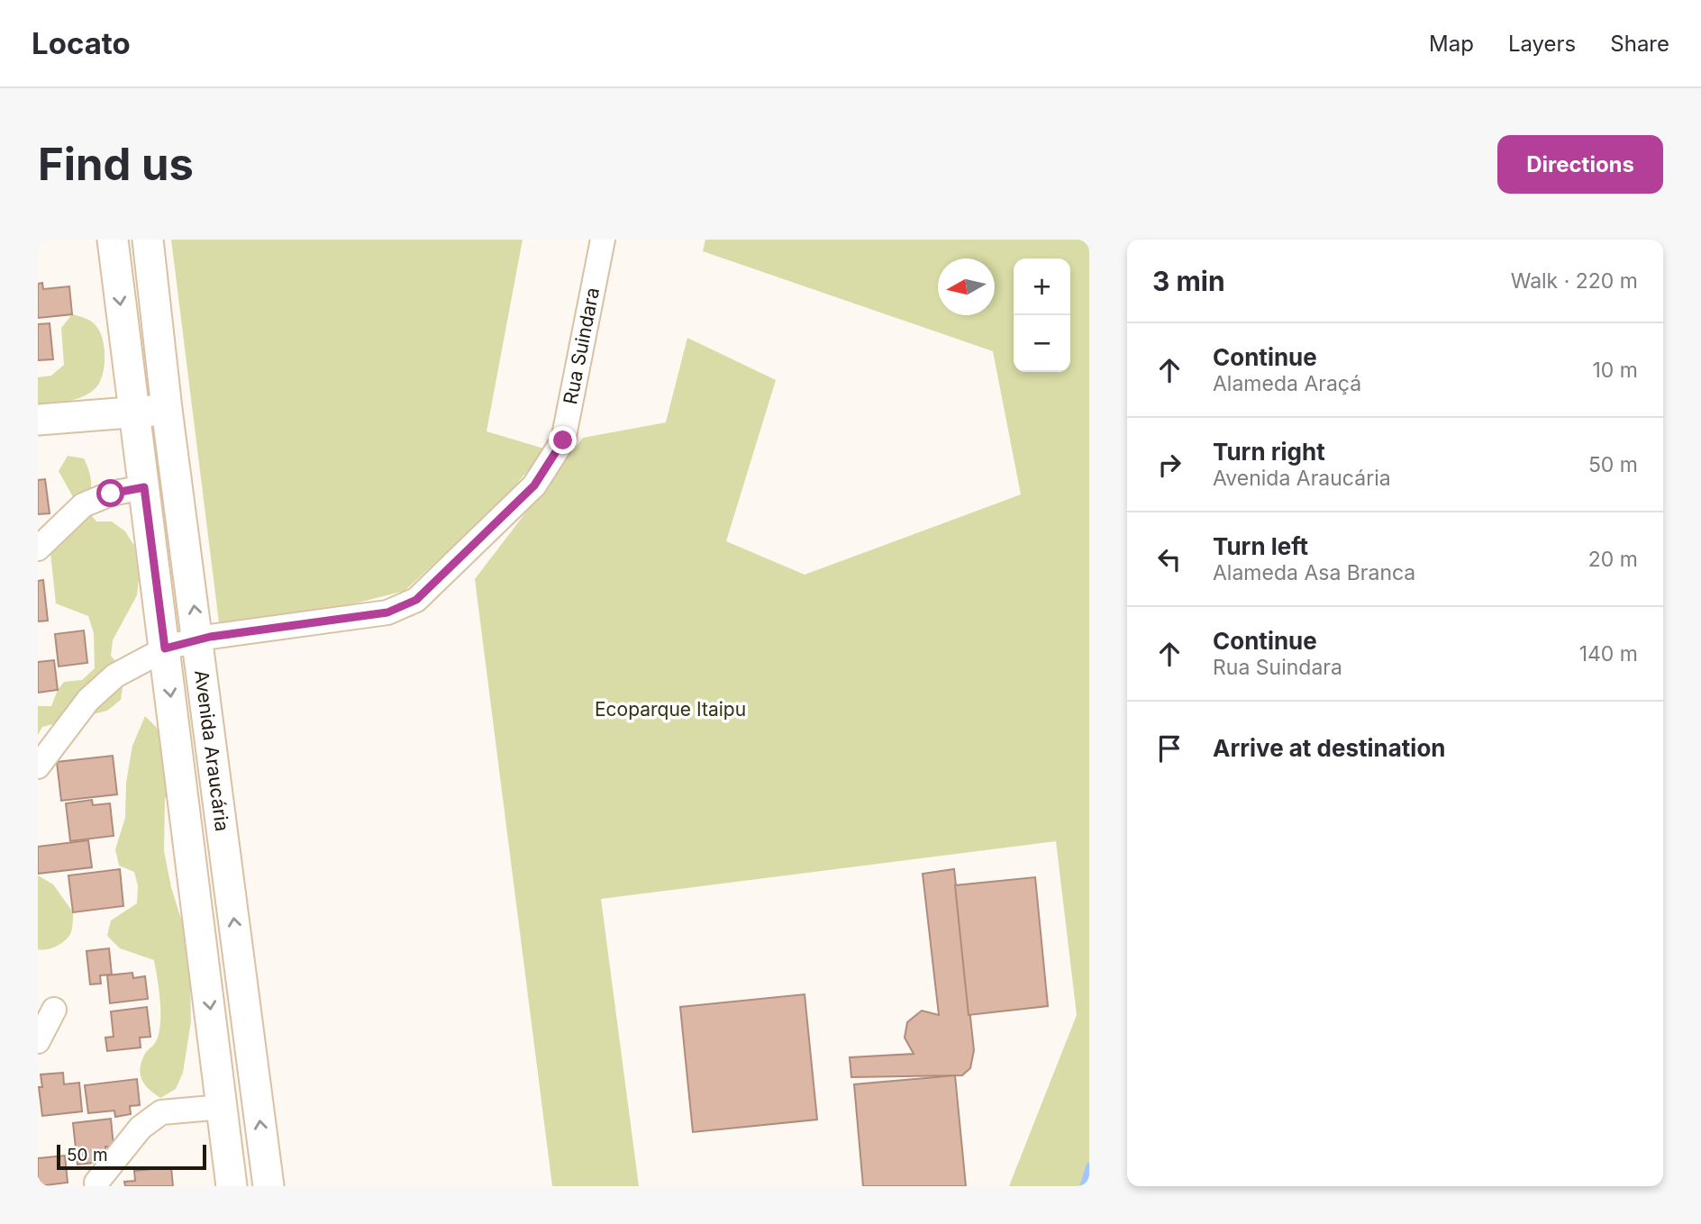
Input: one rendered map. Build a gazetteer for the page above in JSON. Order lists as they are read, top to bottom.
{
  "streets": {
    "street": ["Rua Suindara", "Avenida Araucária"]
  },
  "crossings": [
    ["Rua Suindara", "Avenida Araucária"]
  ],
  "parks": ["Ecoparque Itaipu"],
  "scale_bar": "50 m",
  "north": "left",
  "page": {
    "header": "Locato",
    "nav": ["Map", "Layers", "Share"],
    "buttons": "Directions",
    "title": "Find us",
    "heading": ["3 min", "Walk · 220 m"],
    "map_buttons": ["+", "−"],
    "list": [
      ["Continue", "Alameda Araçá", "10 m"],
      ["Turn right", "Avenida Araucária", "50 m"],
      ["Turn left", "Alameda Asa Branca", "20 m"],
      ["Continue", "Rua Suindara", "140 m"],
      "Arrive at destination"
    ],
    "scale": "50 m"
  }
}
